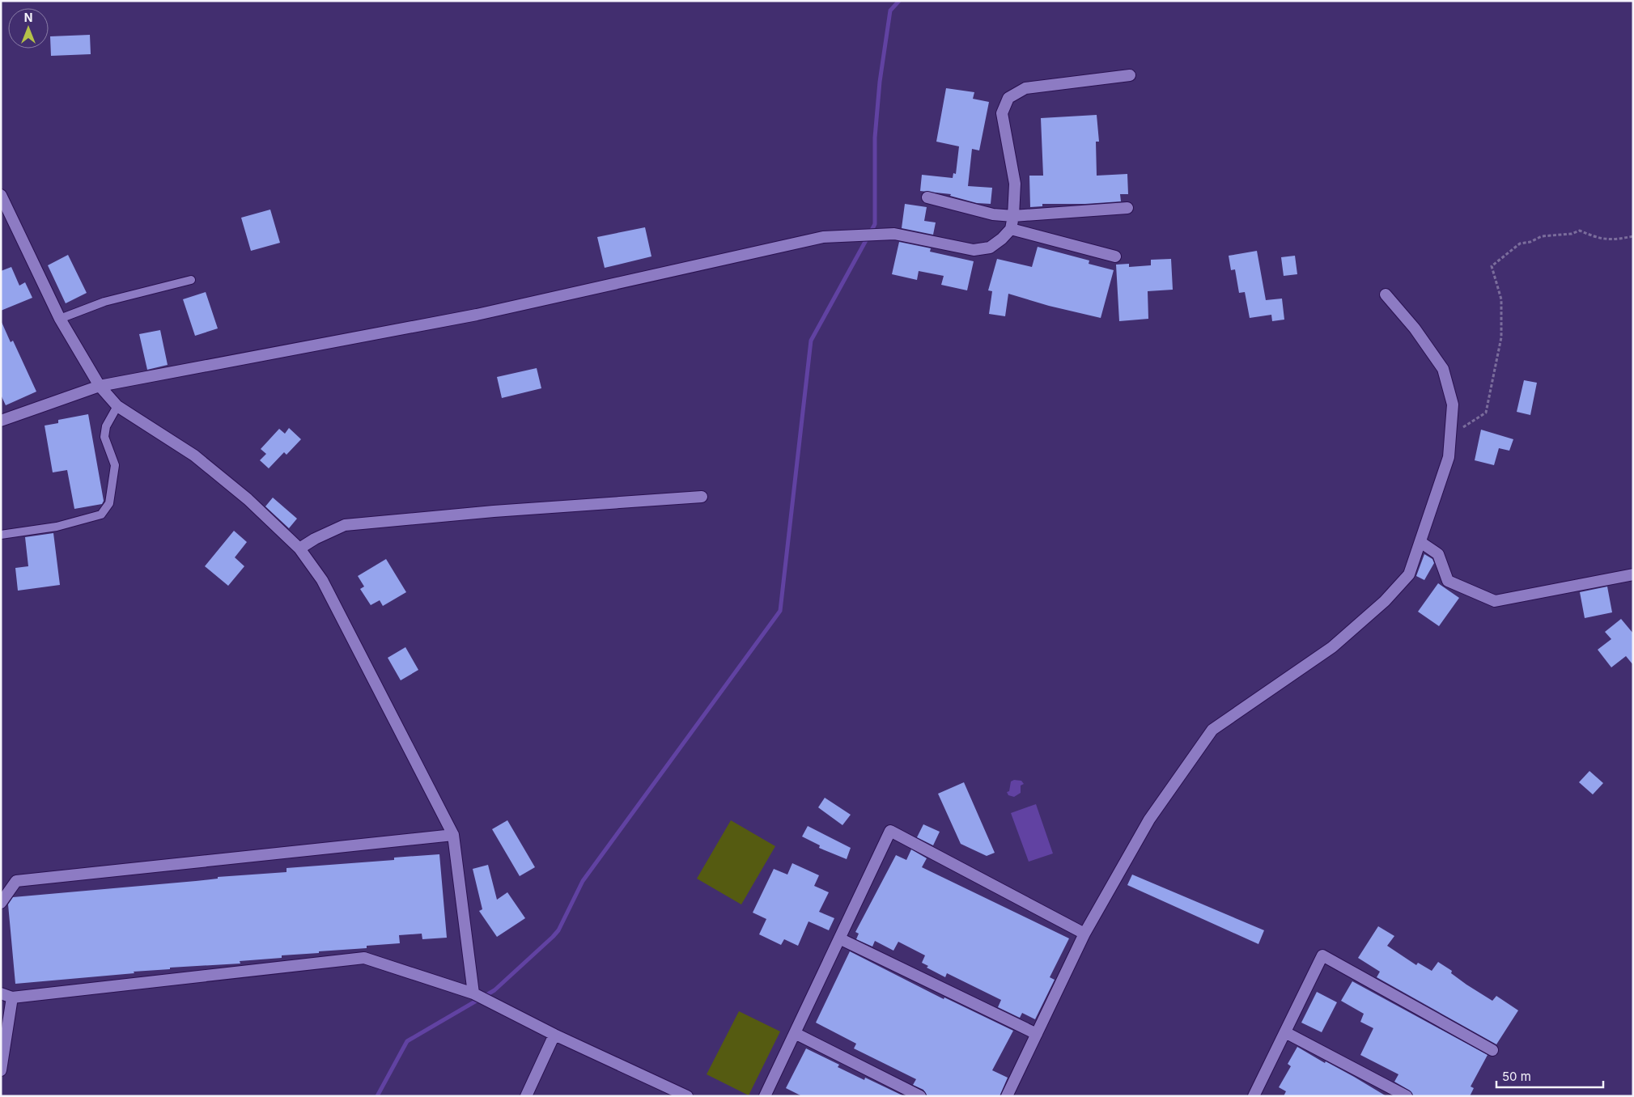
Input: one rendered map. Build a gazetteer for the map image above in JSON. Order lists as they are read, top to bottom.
{
  "scale_bar": "50 m",
  "north": "top"
}
